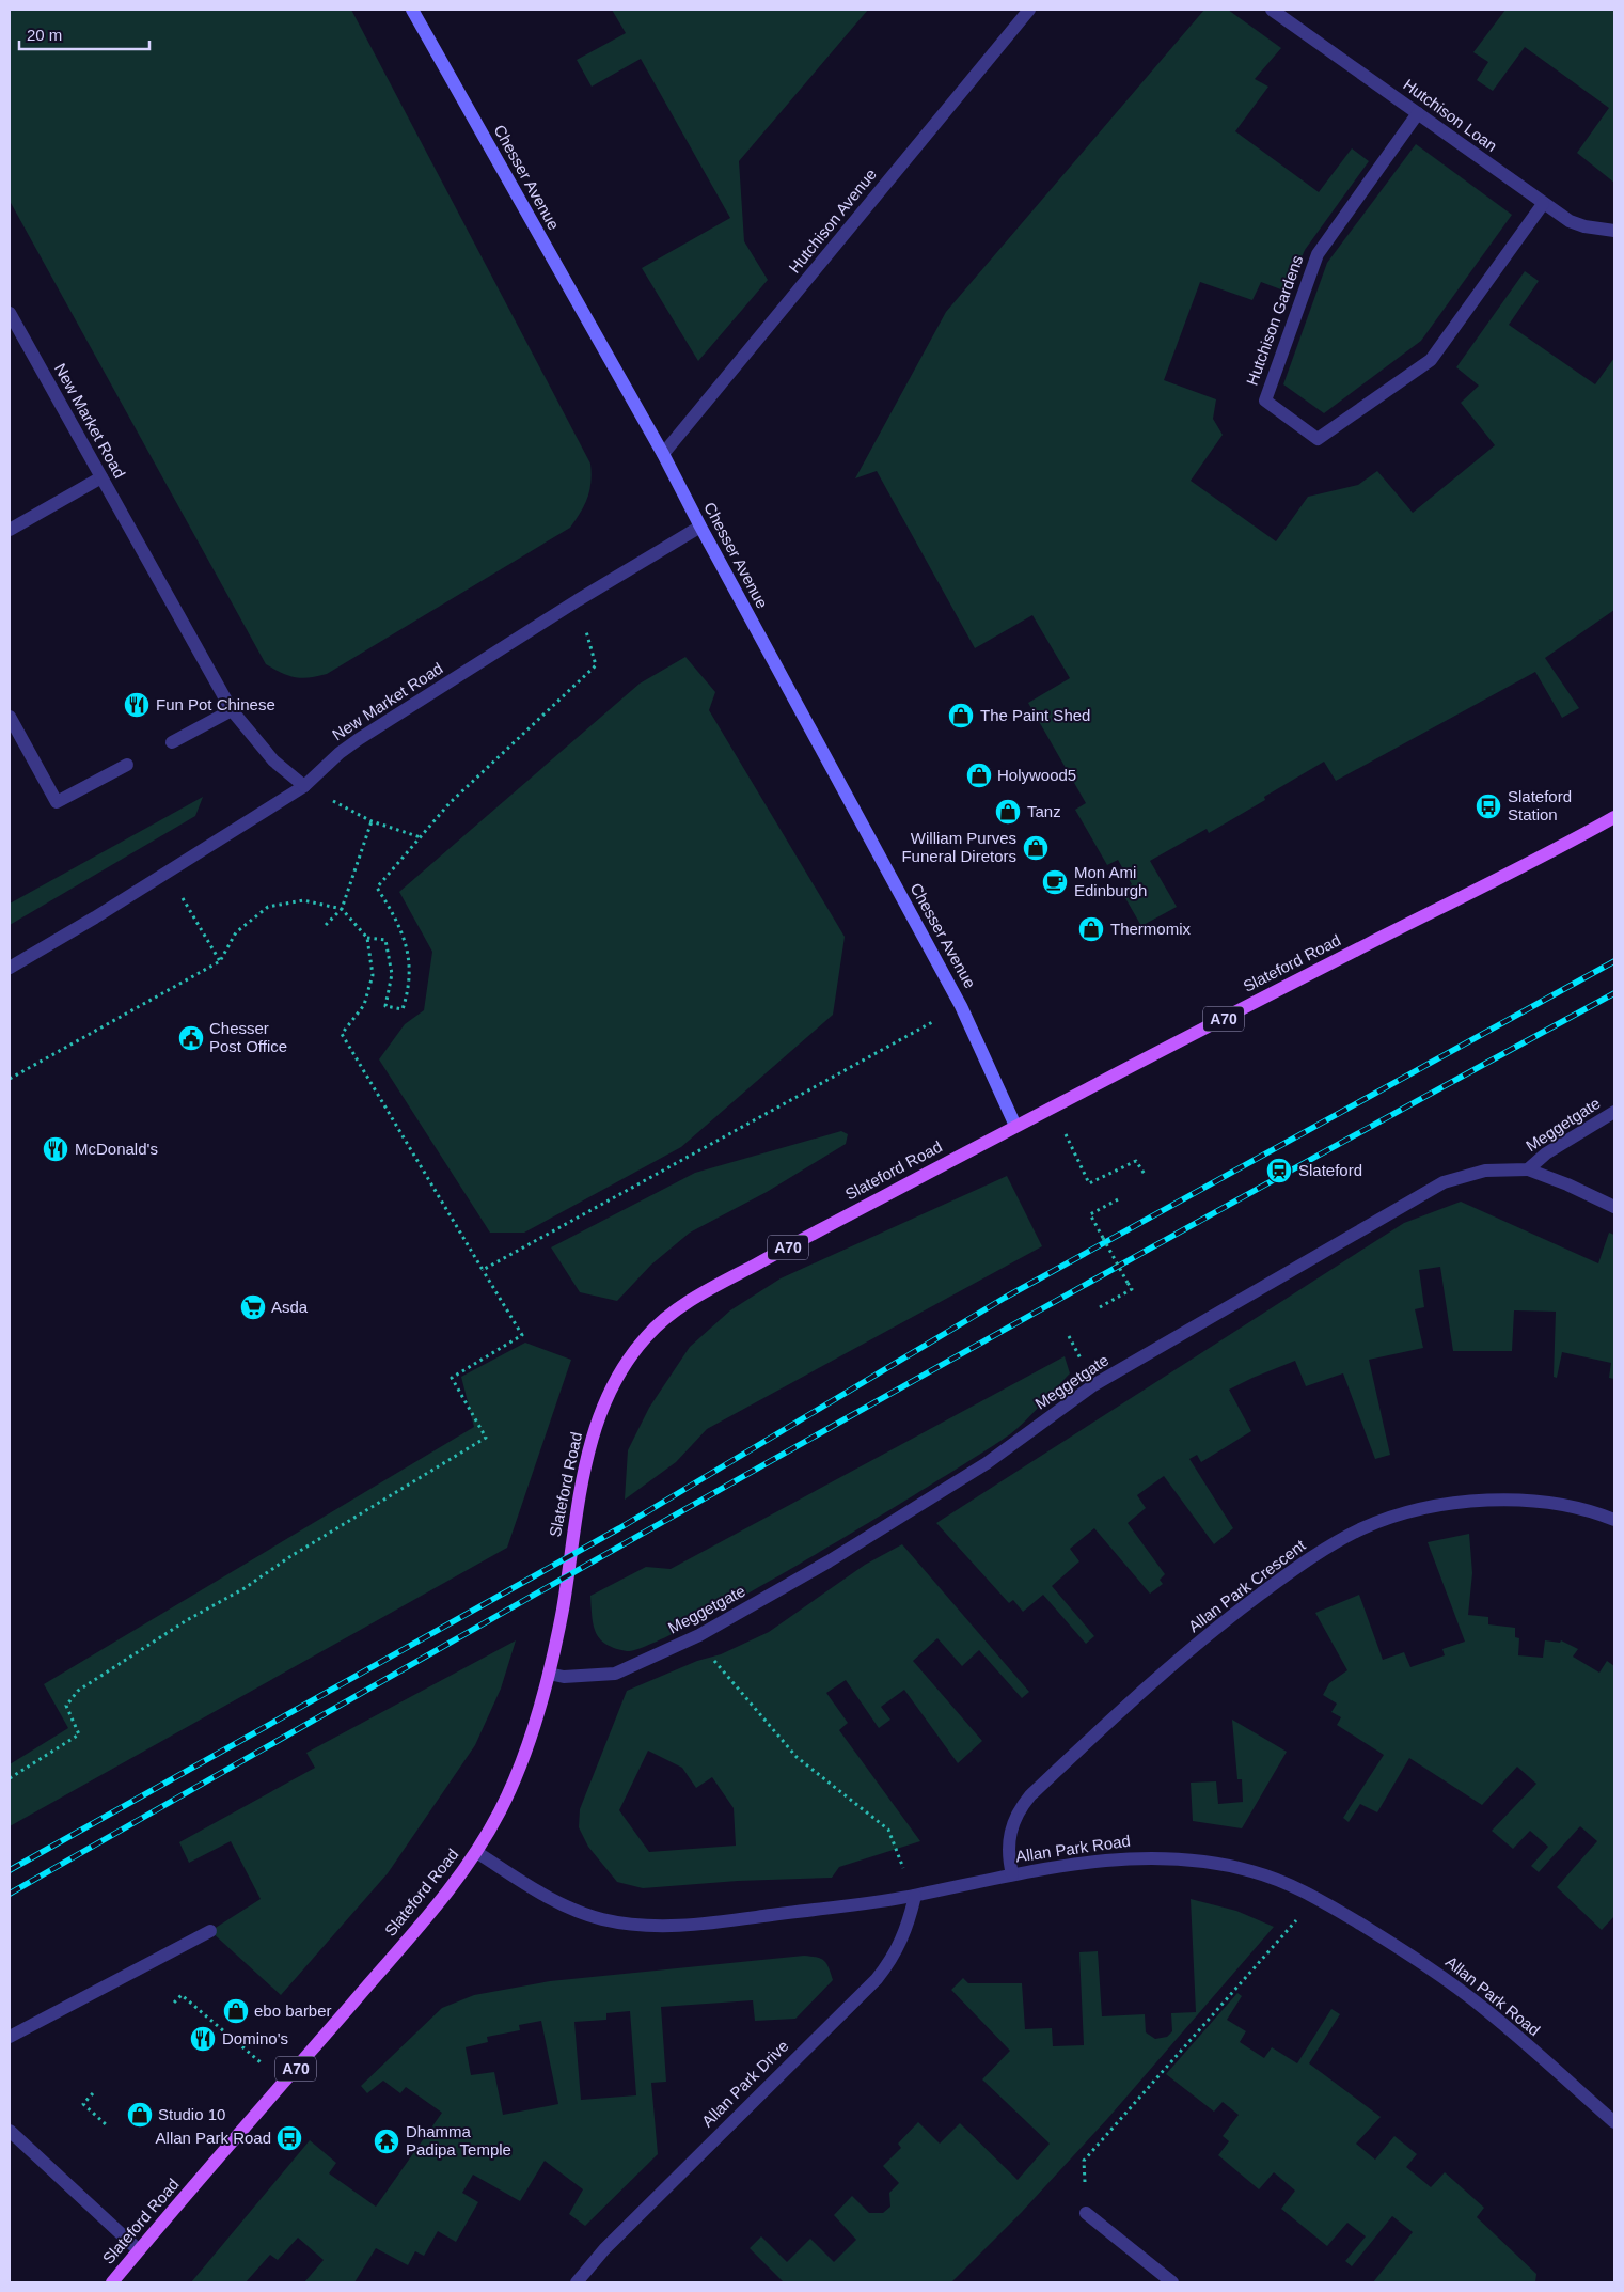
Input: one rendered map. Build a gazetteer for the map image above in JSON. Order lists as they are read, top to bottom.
{
  "streets": {
    "main road": ["Slateford Road", "A70"],
    "street": [
      "Hutchison Loan",
      "Chesser Avenue",
      "Hutchison Avenue",
      "Hutchison Gardens",
      "New Market Road",
      "Meggetgate",
      "Allan Park Crescent",
      "Allan Park Road",
      "Allan Park Drive"
    ]
  },
  "crossings": [
    ["Hutchison Loan", "Hutchison Gardens"],
    ["Chesser Avenue", "Hutchison Avenue"],
    ["Chesser Avenue", "New Market Road"],
    ["Chesser Avenue", "Slateford Road"],
    ["Slateford Road", "Meggetgate"],
    ["Slateford Road", "Allan Park Road"],
    ["Allan Park Crescent", "Allan Park Road"],
    ["Allan Park Road", "Allan Park Drive"]
  ],
  "places": {
    "restaurant": ["Fun Pot Chinese", "McDonald's", "Domino's"],
    "shop": [
      "The Paint Shed",
      "Holywood5",
      "Tanz",
      "William Purves Funeral Diretors",
      "Thermomix",
      "ebo barber",
      "Studio 10"
    ],
    "bus stop": ["Slateford Station", "Allan Park Road"],
    "cafe": ["Mon Ami Edinburgh"],
    "public building": ["Chesser Post Office"],
    "station": ["Slateford"],
    "supermarket": ["Asda"],
    "temple": ["Dhamma Padipa Temple"]
  },
  "scale_bar": "20 m"
}
